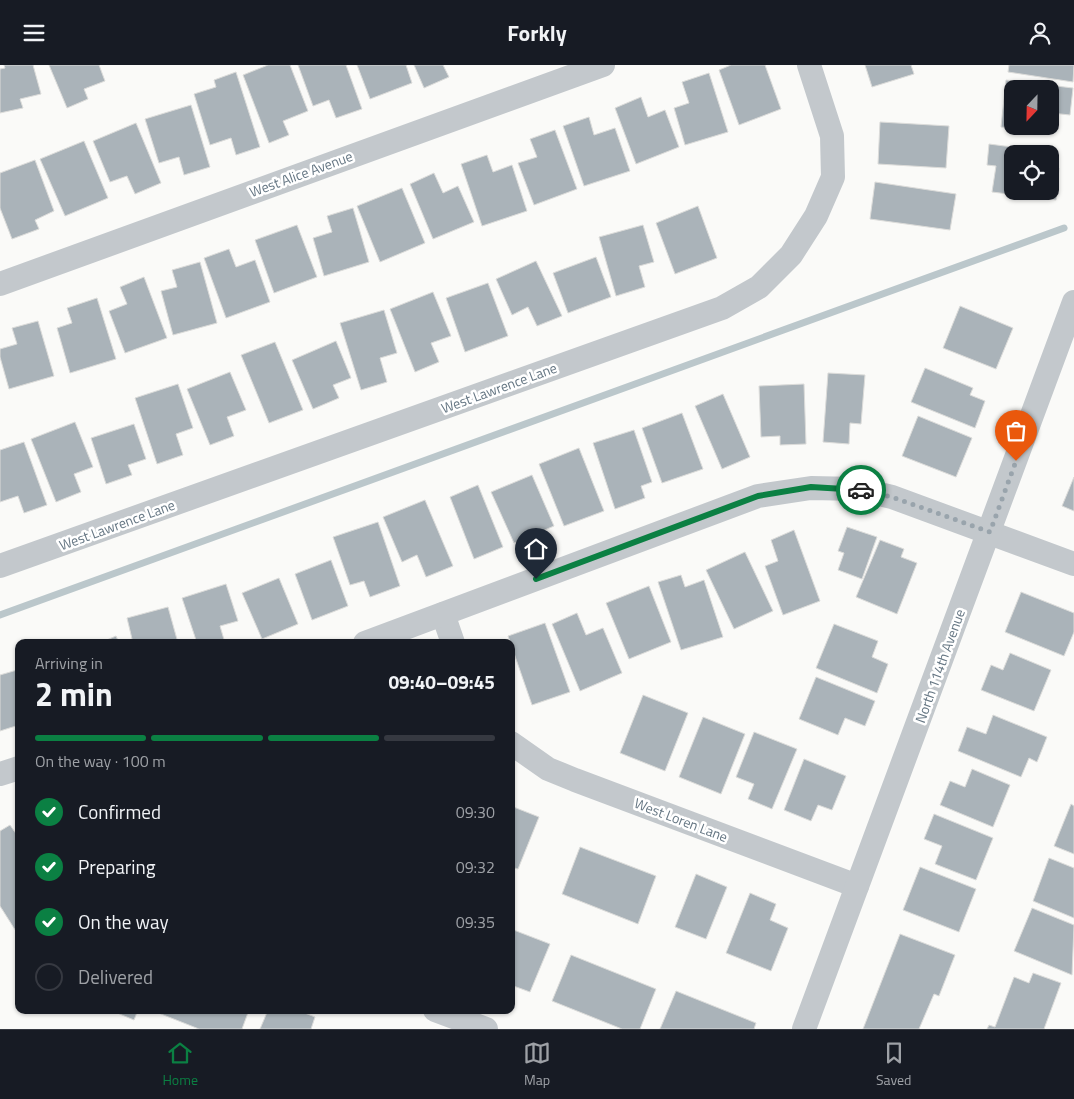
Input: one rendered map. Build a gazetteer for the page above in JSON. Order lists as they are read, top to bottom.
{
  "streets": {
    "street": [
      "West Alice Avenue",
      "West Lawrence Lane",
      "North 114th Avenue",
      "West Loren Lane"
    ]
  },
  "crossings": [
    ["North 114th Avenue", "West Loren Lane"]
  ],
  "north": "bottom",
  "page": {
    "header": "Forkly",
    "heading": ["2 min", "Arriving in", "09:40–09:45"],
    "bar": "On the way · 100 m",
    "list": [
      ["Confirmed", "09:30"],
      ["Preparing", "09:32"],
      ["On the way", "09:35"],
      "Delivered"
    ],
    "tabs": ["Home", "Map", "Saved"]
  }
}
